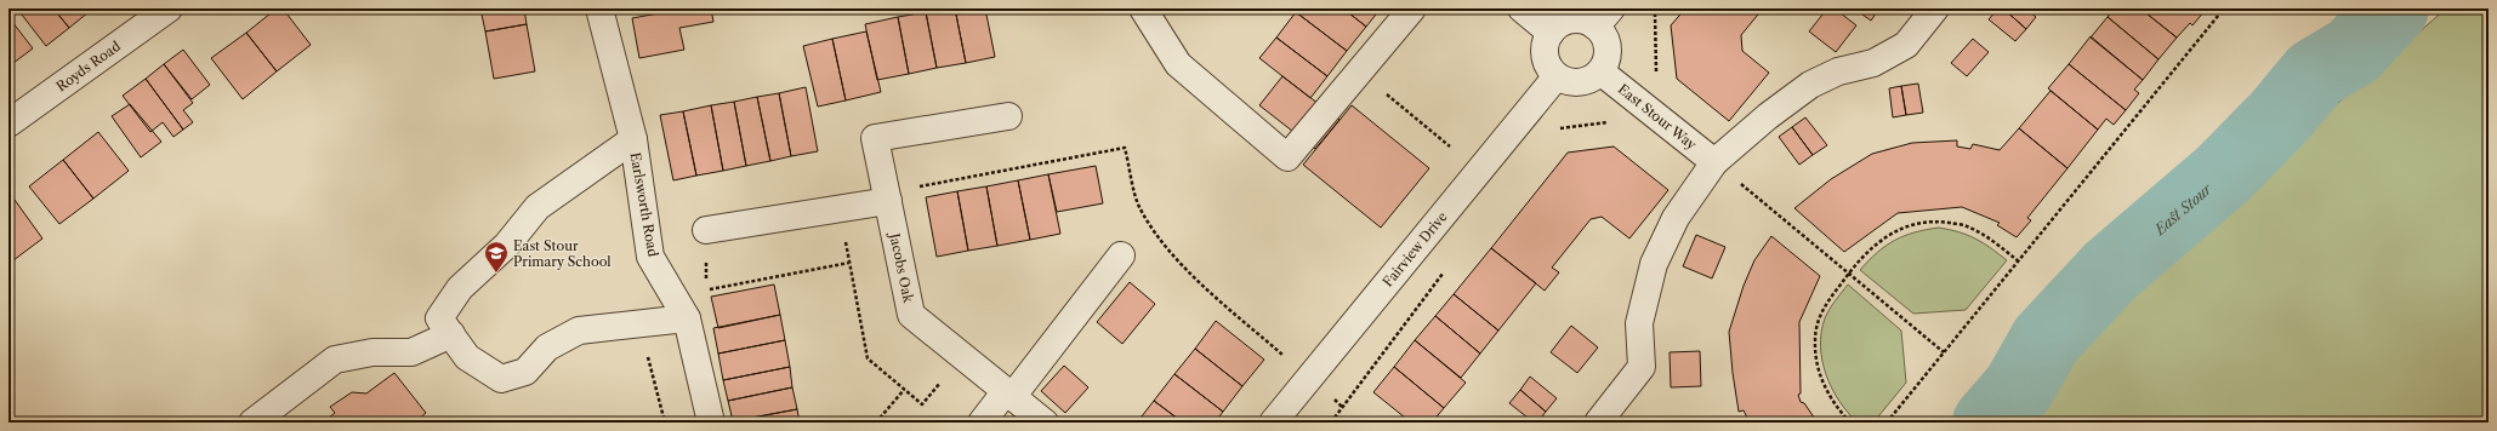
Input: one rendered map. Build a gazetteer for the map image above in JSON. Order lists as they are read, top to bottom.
{
  "streets": {
    "street": [
      "Royds Road",
      "East Stour Way",
      "Earlsworth Road",
      "Fairview Drive",
      "Jacobs Oak"
    ]
  },
  "crossings": [
    ["East Stour Way", "Fairview Drive"]
  ],
  "water": ["East Stour"],
  "places": {
    "school or university": ["East Stour Primary School"]
  }
}
